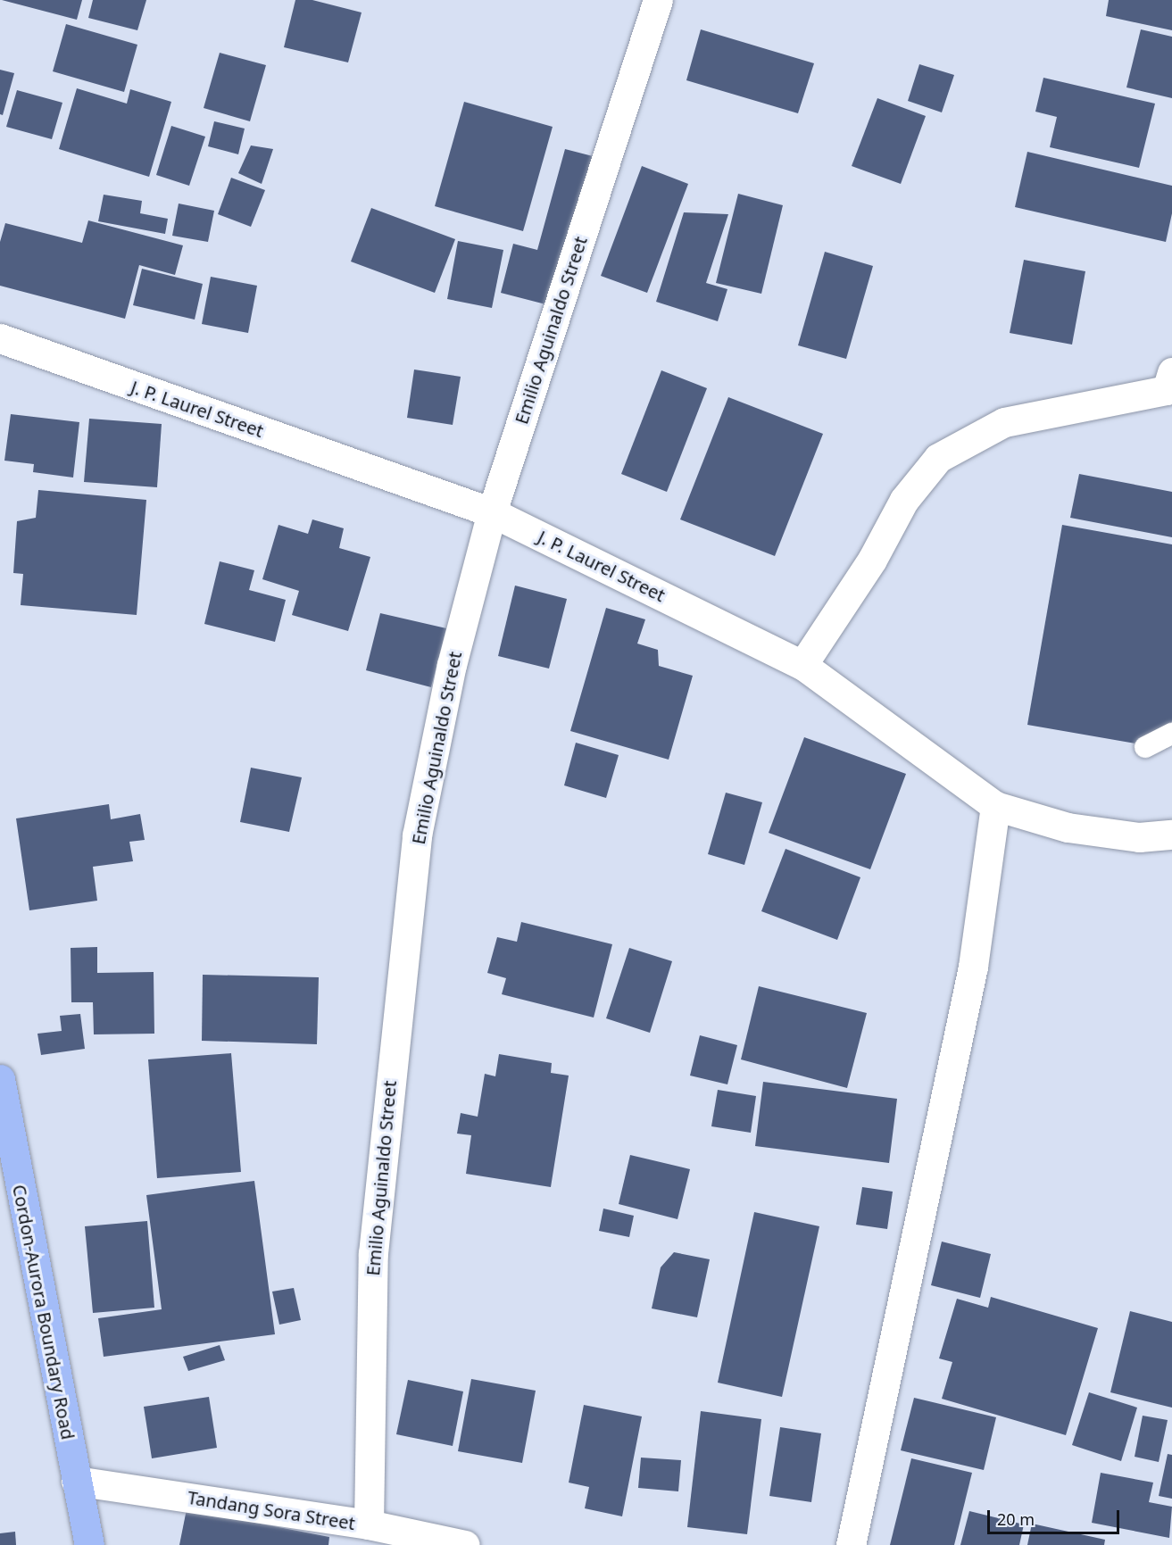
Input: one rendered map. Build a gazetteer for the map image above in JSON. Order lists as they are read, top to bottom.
{
  "streets": {
    "main road": ["Cordon-Aurora Boundary Road"],
    "street": ["Emilio Aguinaldo Street", "J. P. Laurel Street", "Tandang Sora Street"]
  },
  "crossings": [
    ["Emilio Aguinaldo Street", "J. P. Laurel Street"],
    ["Emilio Aguinaldo Street", "Tandang Sora Street"],
    ["Cordon-Aurora Boundary Road", "Tandang Sora Street"]
  ],
  "scale_bar": "20 m"
}
